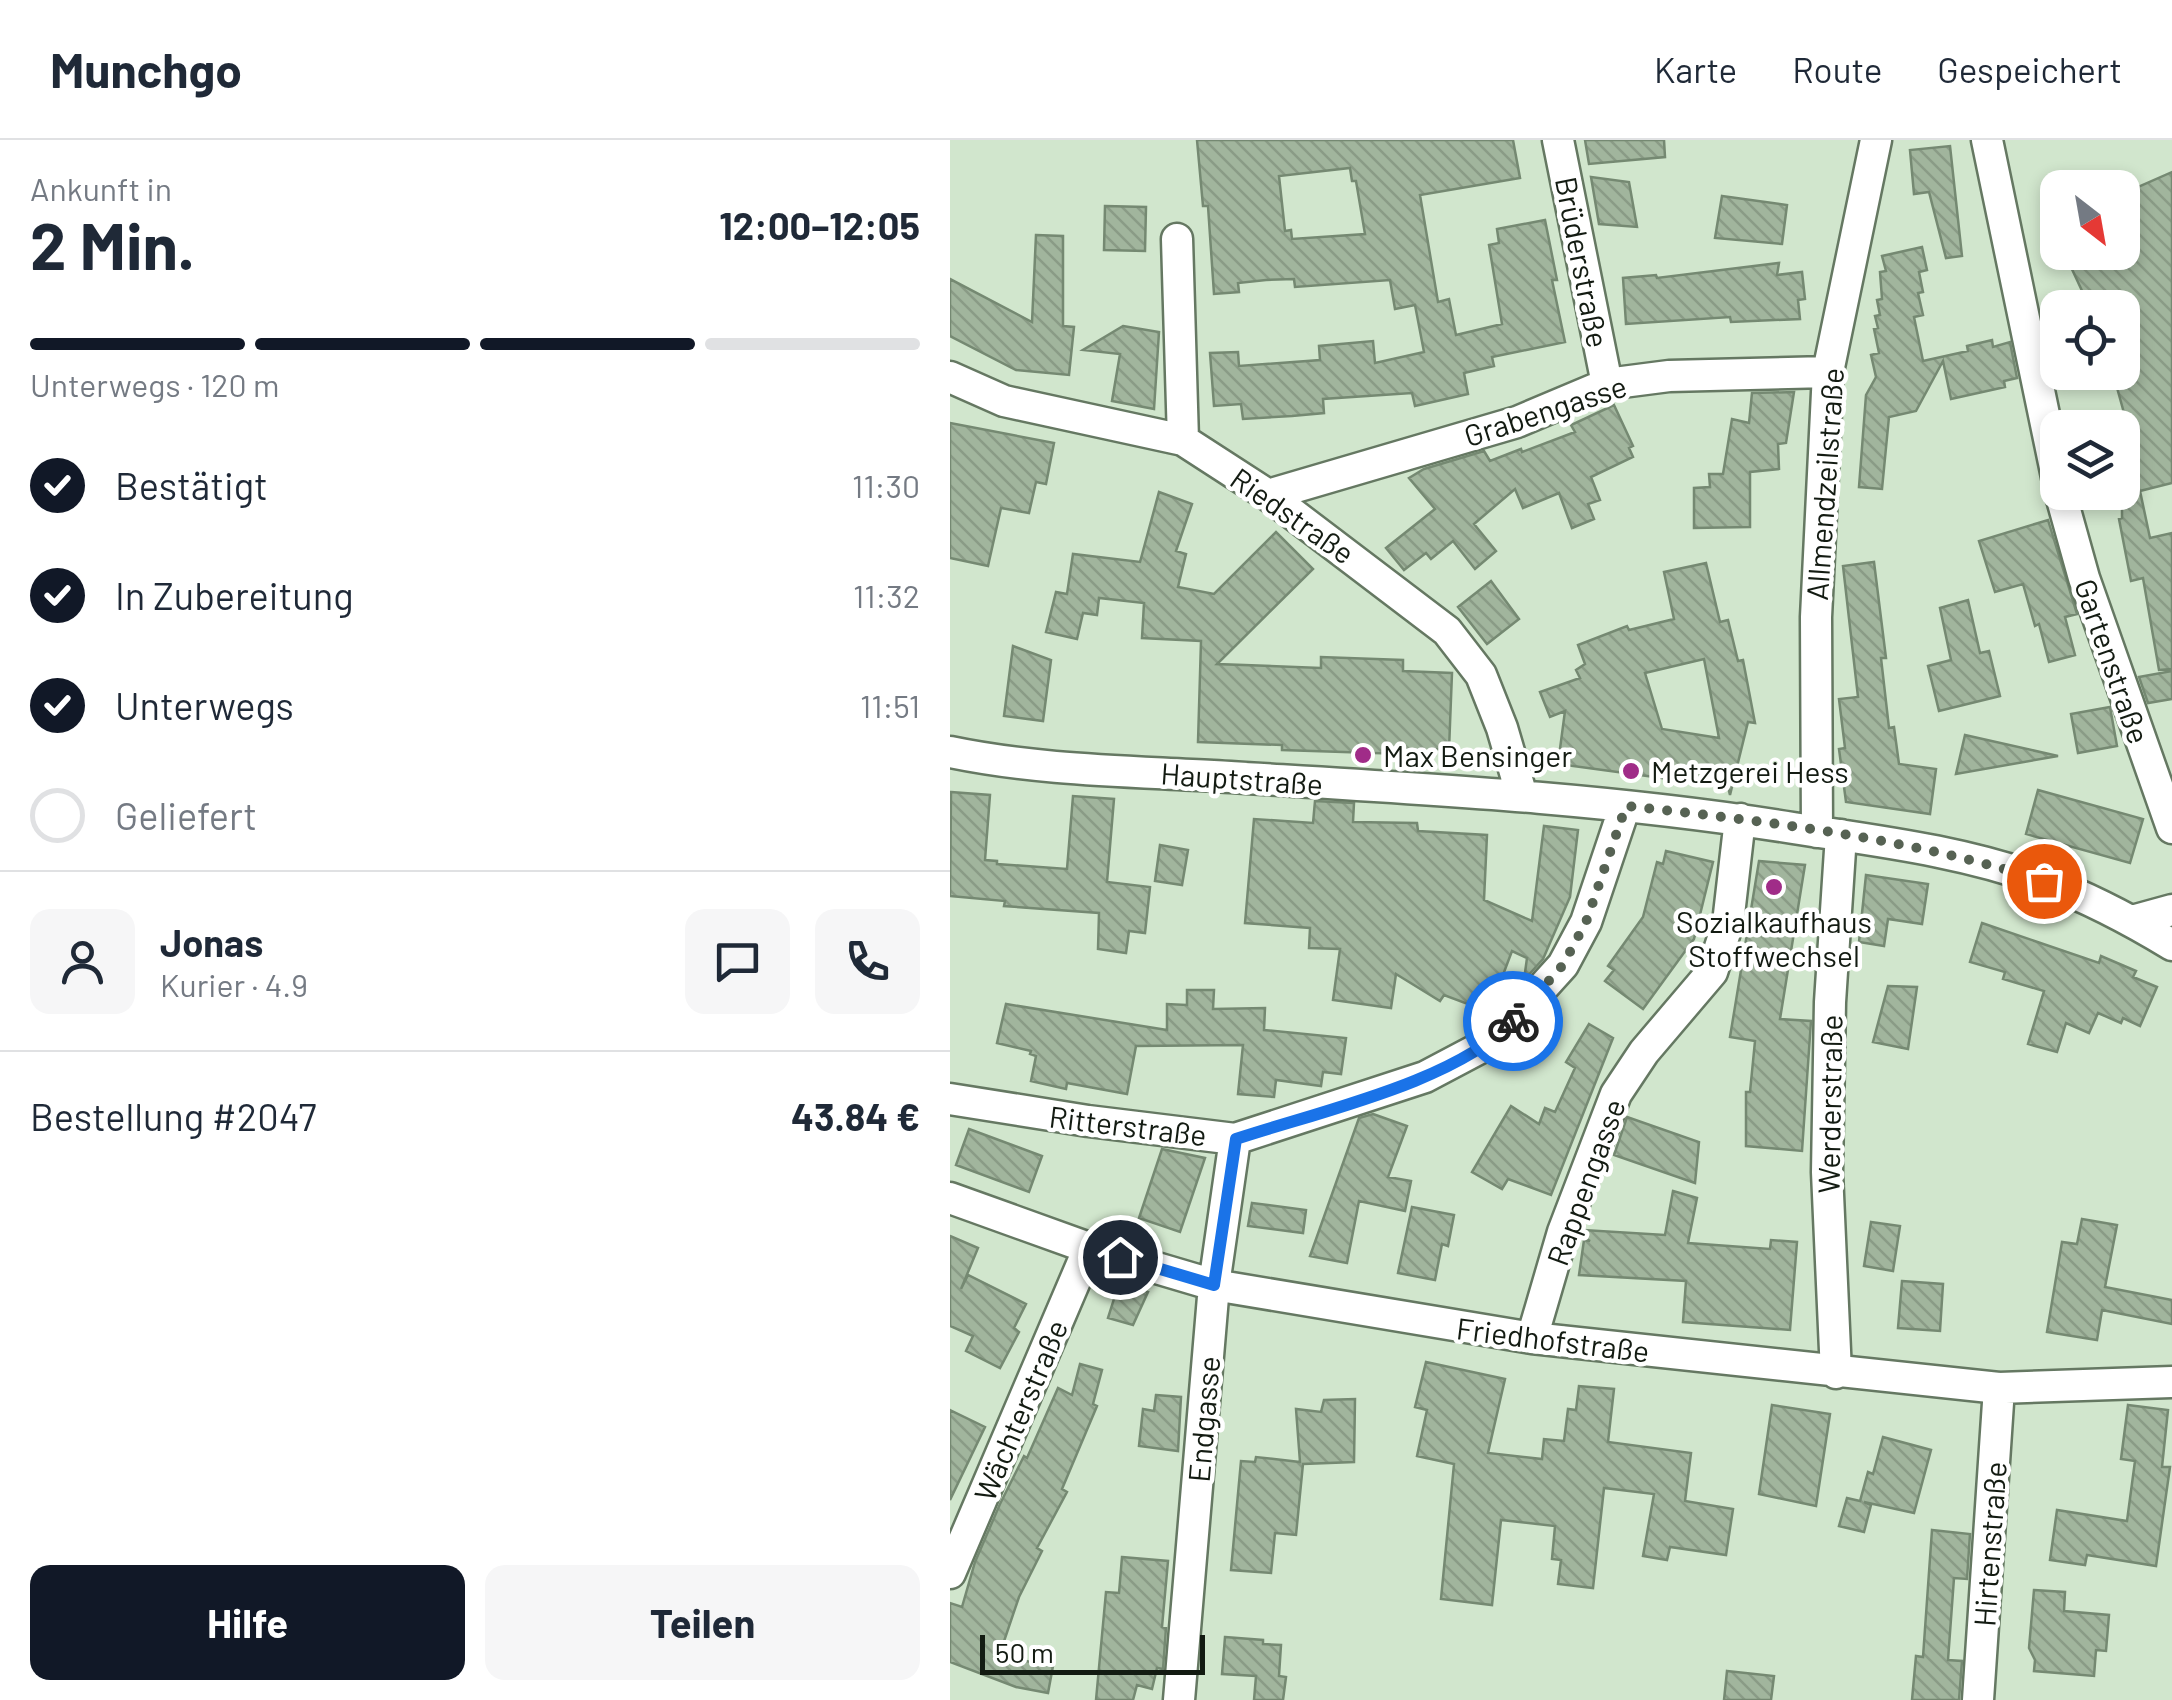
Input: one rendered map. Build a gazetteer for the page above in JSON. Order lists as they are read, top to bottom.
{
  "streets": {
    "street": [
      "Brüderstraße",
      "Grabengasse",
      "Allmendzeilstraße",
      "Riedstraße",
      "Gartenstraße",
      "Hauptstraße",
      "Werderstraße",
      "Ritterstraße",
      "Rappengasse",
      "Friedhofstraße",
      "Wächterstraße",
      "Endgasse",
      "Hirtenstraße"
    ]
  },
  "crossings": [
    ["Brüderstraße", "Grabengasse"],
    ["Grabengasse", "Allmendzeilstraße"],
    ["Grabengasse", "Riedstraße"],
    ["Allmendzeilstraße", "Hauptstraße"],
    ["Allmendzeilstraße", "Werderstraße"],
    ["Riedstraße", "Hauptstraße"],
    ["Hauptstraße", "Werderstraße"],
    ["Hauptstraße", "Ritterstraße"],
    ["Hauptstraße", "Rappengasse"],
    ["Werderstraße", "Friedhofstraße"],
    ["Ritterstraße", "Endgasse"],
    ["Rappengasse", "Friedhofstraße"],
    ["Friedhofstraße", "Wächterstraße"],
    ["Friedhofstraße", "Endgasse"],
    ["Friedhofstraße", "Hirtenstraße"]
  ],
  "places": ["Max Bensinger", "Metzgerei Hess", "Sozialkaufhaus Stoffwechsel"],
  "scale_bar": "50 m",
  "north": "bottom right",
  "page": {
    "header": "Munchgo",
    "nav": ["Karte", "Route", "Gespeichert"],
    "heading": ["2 Min.", "Ankunft in", "12:00–12:05"],
    "panel": [
      "Jonas",
      "Kurier · 4.9",
      "Bestellung #2047",
      "43.84 €"
    ],
    "bar": "Unterwegs · 120 m",
    "list": [
      ["Bestätigt", "11:30"],
      ["In Zubereitung", "11:32"],
      ["Unterwegs", "11:51"],
      "Geliefert"
    ],
    "buttons": ["Hilfe", "Teilen"],
    "scale": "50 m"
  }
}
